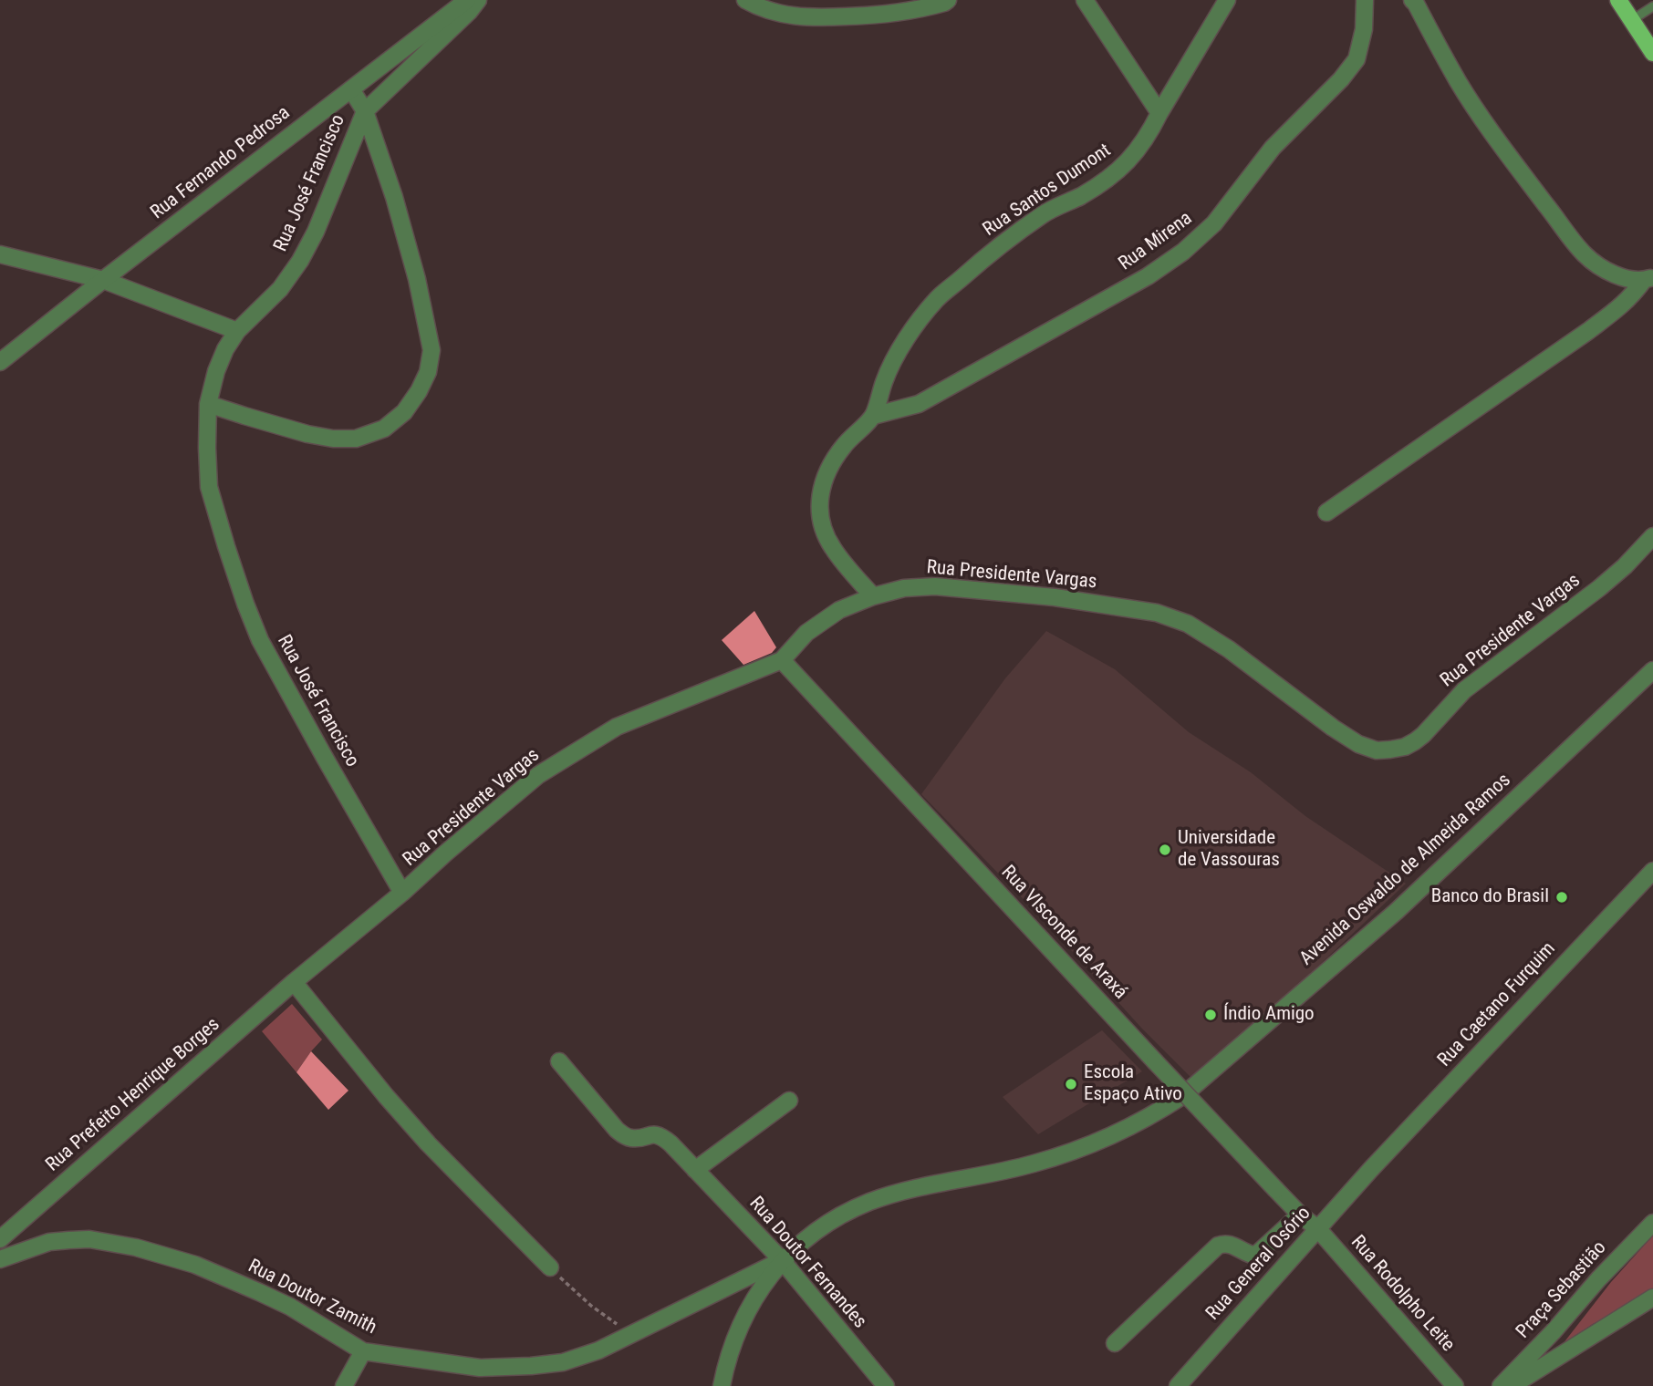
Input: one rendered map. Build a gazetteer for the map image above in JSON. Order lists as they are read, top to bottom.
{
  "streets": {
    "street": [
      "Rua Fernando Pedrosa",
      "Rua José Francisco",
      "Rua Santos Dumont",
      "Rua Mirena",
      "Rua Presidente Vargas",
      "Avenida Oswaldo de Almeida Ramos",
      "Rua VIsconde de Araxá",
      "Rua Caetano Furquim",
      "Rua Prefeito Henrique Borges",
      "Rua Doutor Fernandes",
      "Rua General Osório",
      "Praça Sebastião",
      "Rua Rodolpho Leite",
      "Rua Doutor Zamith"
    ]
  },
  "crossings": [
    ["Rua José Francisco", "Rua Presidente Vargas"],
    ["Rua Santos Dumont", "Rua Mirena"],
    ["Rua Santos Dumont", "Rua Presidente Vargas"],
    ["Rua Presidente Vargas", "Rua VIsconde de Araxá"],
    ["Rua Presidente Vargas", "Rua Prefeito Henrique Borges"],
    ["Avenida Oswaldo de Almeida Ramos", "Rua Doutor Fernandes"],
    ["Avenida Oswaldo de Almeida Ramos", "Rua Doutor Zamith"],
    ["Rua VIsconde de Araxá", "Rua General Osório"],
    ["Rua VIsconde de Araxá", "Rua Rodolpho Leite"],
    ["Rua Caetano Furquim", "Rua General Osório"],
    ["Rua Doutor Fernandes", "Rua Doutor Zamith"],
    ["Rua General Osório", "Rua Rodolpho Leite"]
  ],
  "places": [
    "Universidade de Vassouras",
    "Banco do Brasil",
    "Índio Amigo",
    "Escola Espaço Ativo"
  ]
}
